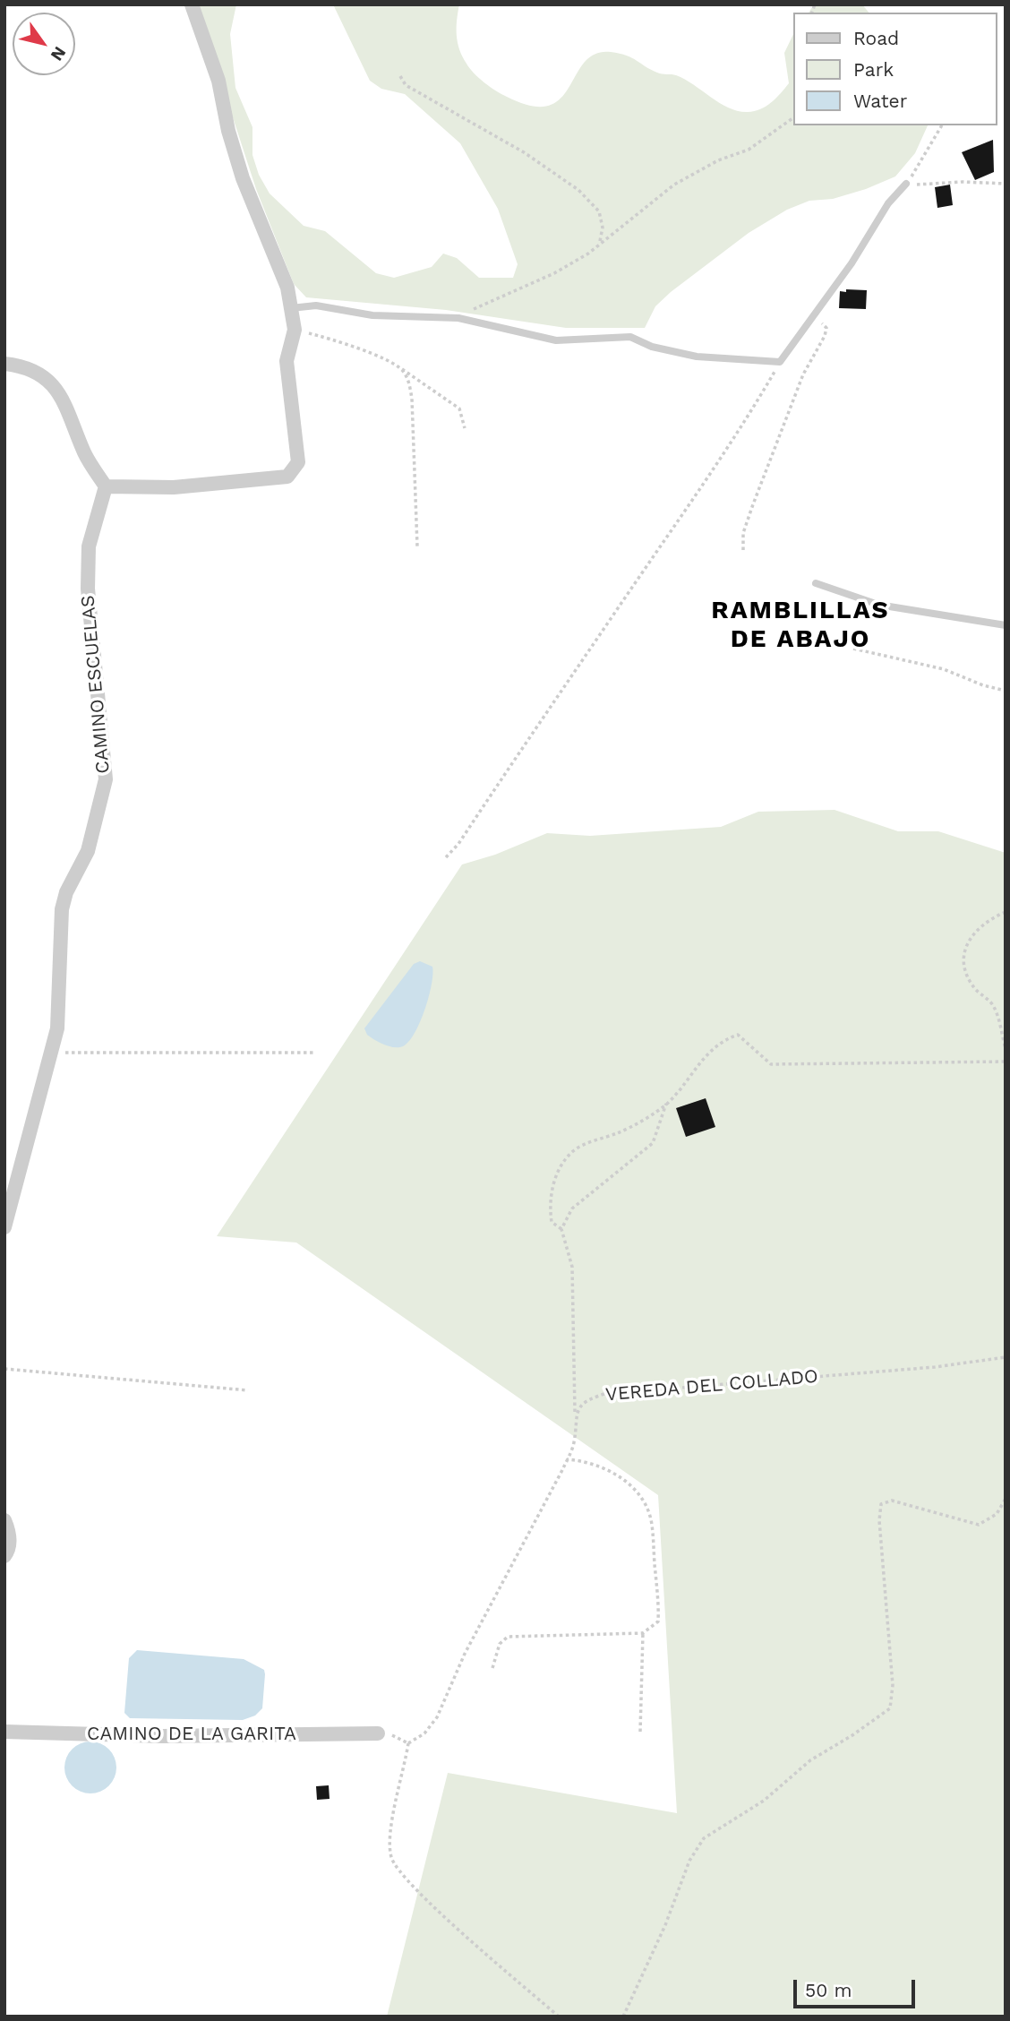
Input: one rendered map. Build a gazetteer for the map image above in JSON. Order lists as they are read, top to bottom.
{
  "streets": {
    "street": ["CAMINO ESCUELAS", "CAMINO DE LA GARITA"],
    "path": ["VEREDA DEL COLLADO"]
  },
  "districts": ["RAMBLILLAS DE ABAJO"],
  "legend": ["Road", "Park", "Water"],
  "scale_bar": "50 m",
  "north": "bottom right"
}
